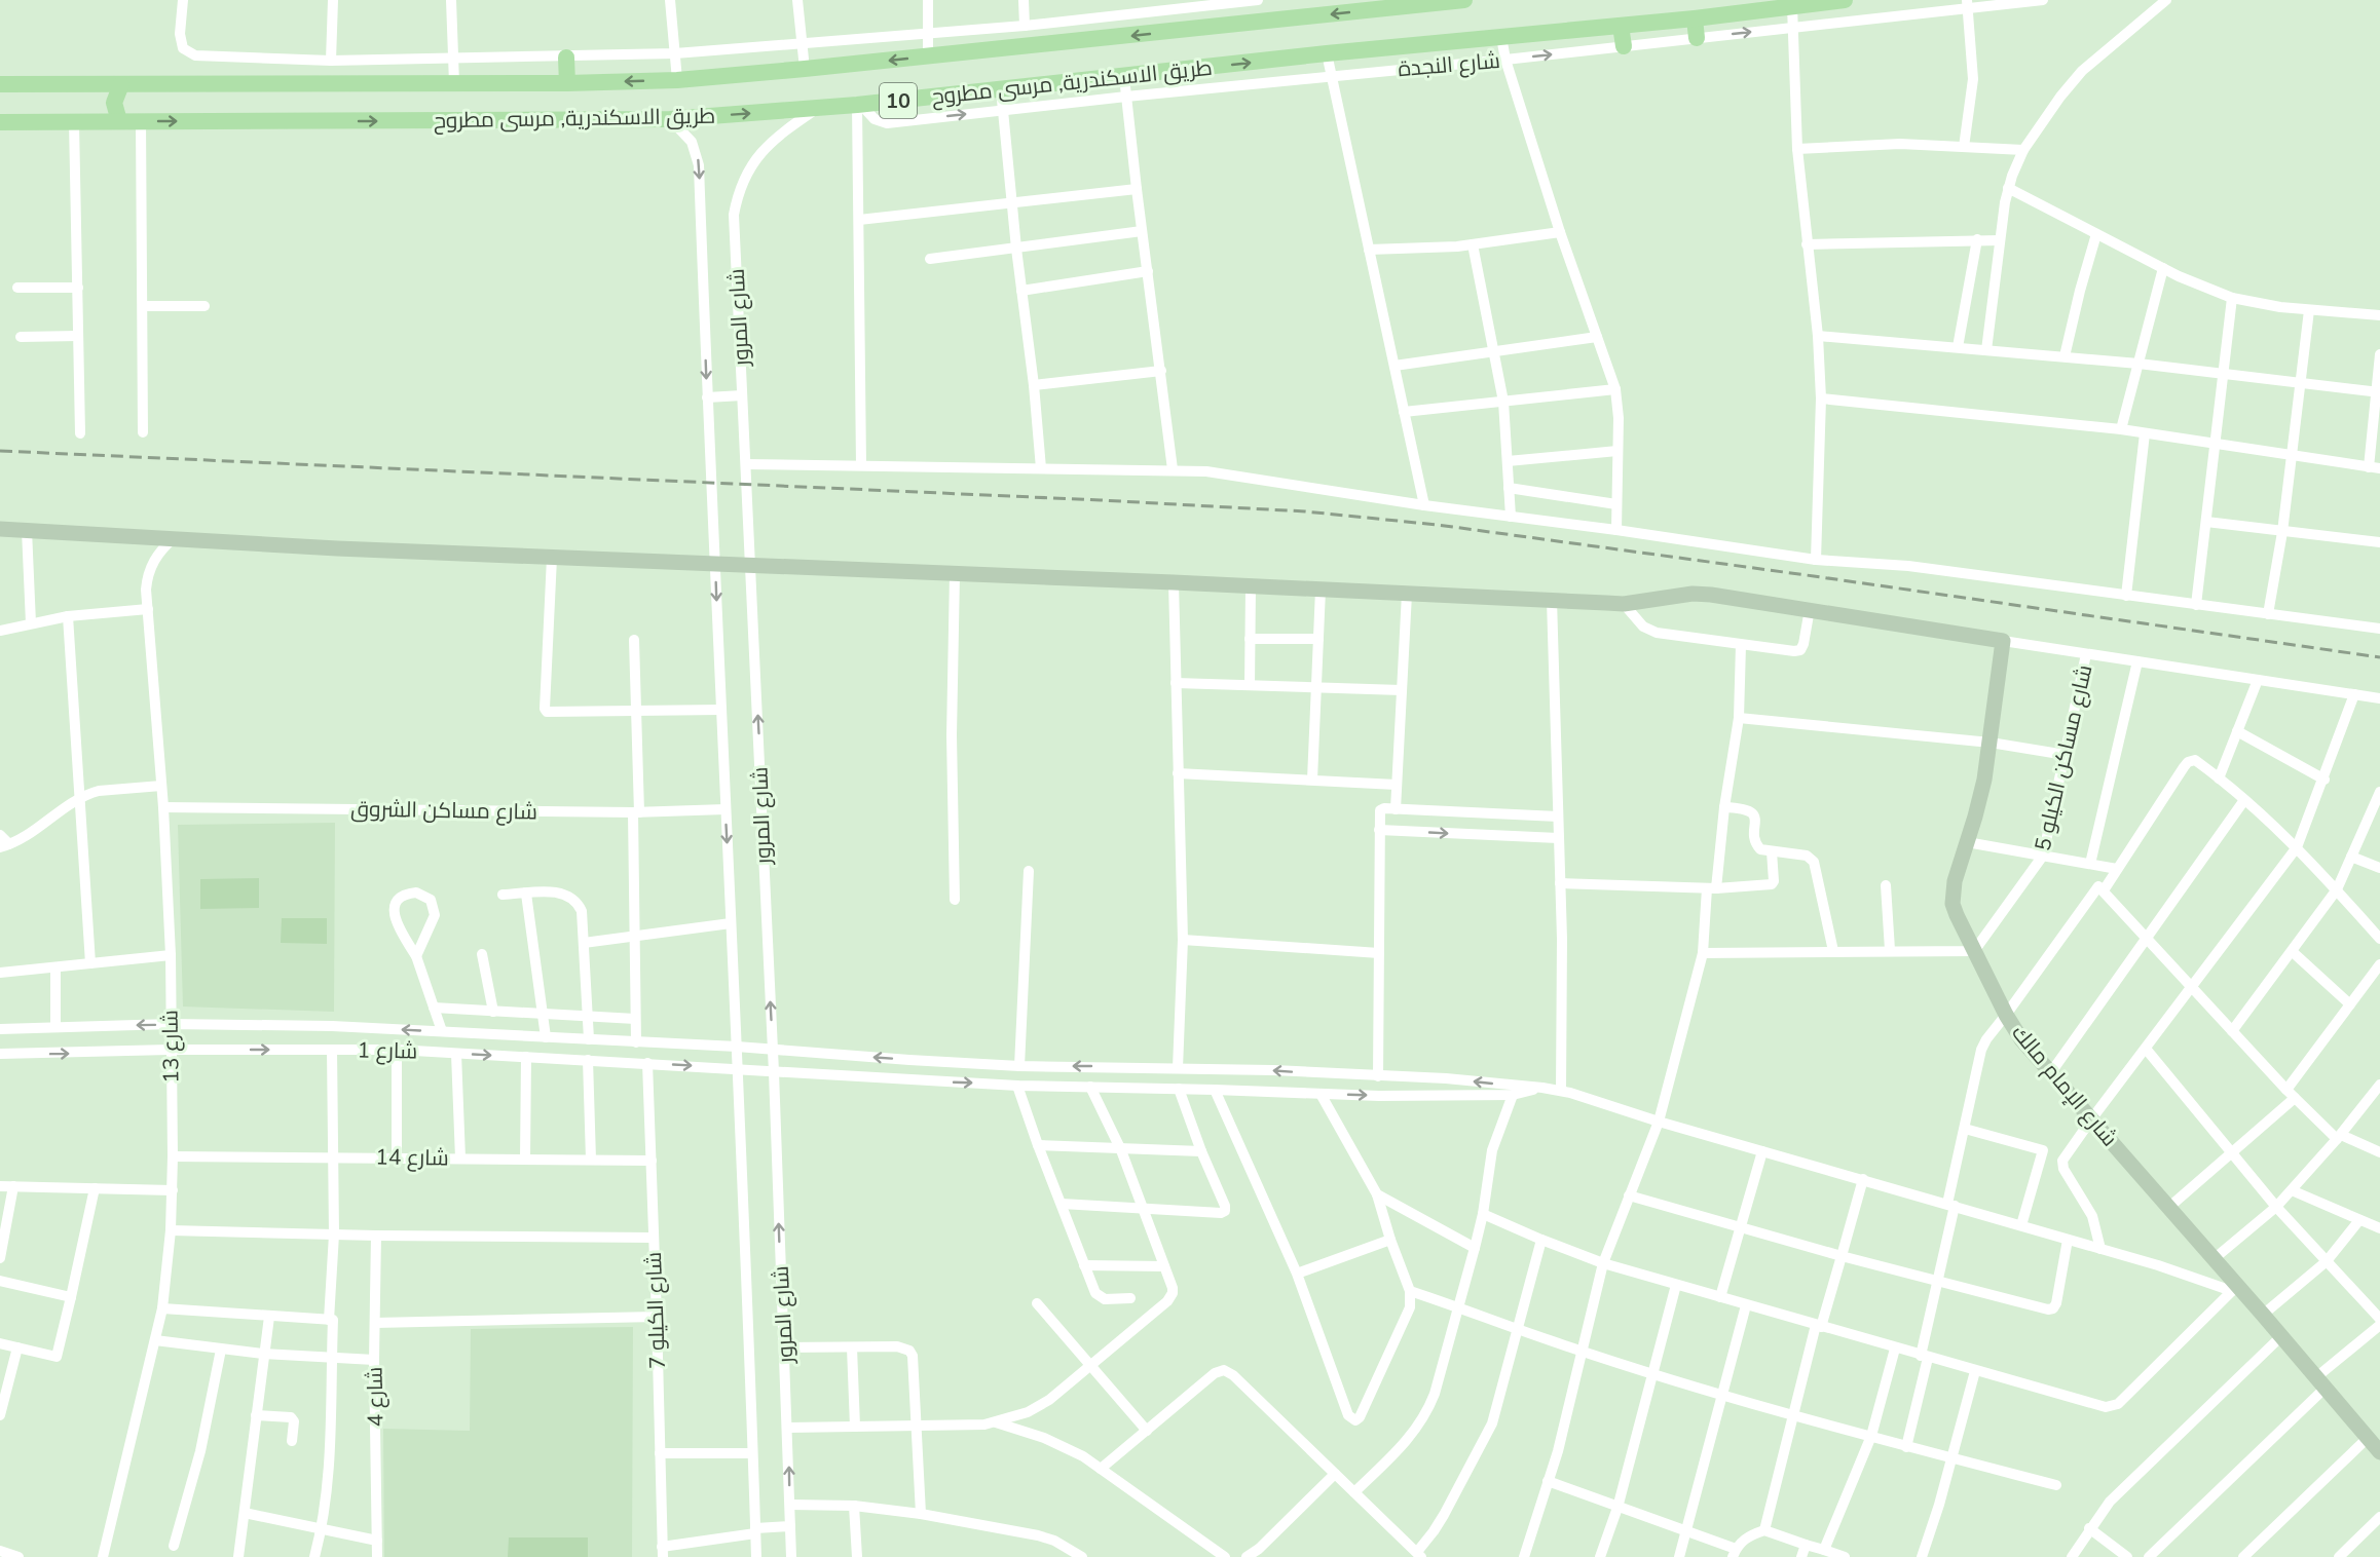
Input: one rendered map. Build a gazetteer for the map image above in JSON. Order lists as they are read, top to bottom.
{
  "streets": {
    "main road": ["طريق الاسكندرية, مرسى مطروح", "10"],
    "street": [
      "شارع النجدة",
      "شارع المرور",
      "شارع مساكن الكيلو 5",
      "شارع مساكن الشروق",
      "شارع 13",
      "شارع 1",
      "شارع الإمام مالك",
      "شارع 14",
      "شارع الكيلو 7",
      "شارع 4"
    ]
  },
  "crossings": [
    ["شارع النجدة", "طريق الاسكندرية, مرسى مطروح"],
    ["طريق الاسكندرية, مرسى مطروح", "شارع المرور"],
    ["شارع المرور", "شارع مساكن الشروق"],
    ["شارع المرور", "شارع 1"],
    ["شارع مساكن الكيلو 5", "شارع الإمام مالك"],
    ["شارع مساكن الشروق", "شارع 13"],
    ["شارع 13", "شارع 1"],
    ["شارع 13", "شارع 14"],
    ["شارع 1", "شارع الإمام مالك"],
    ["شارع 1", "شارع الكيلو 7"],
    ["شارع 14", "شارع الكيلو 7"]
  ]
}
